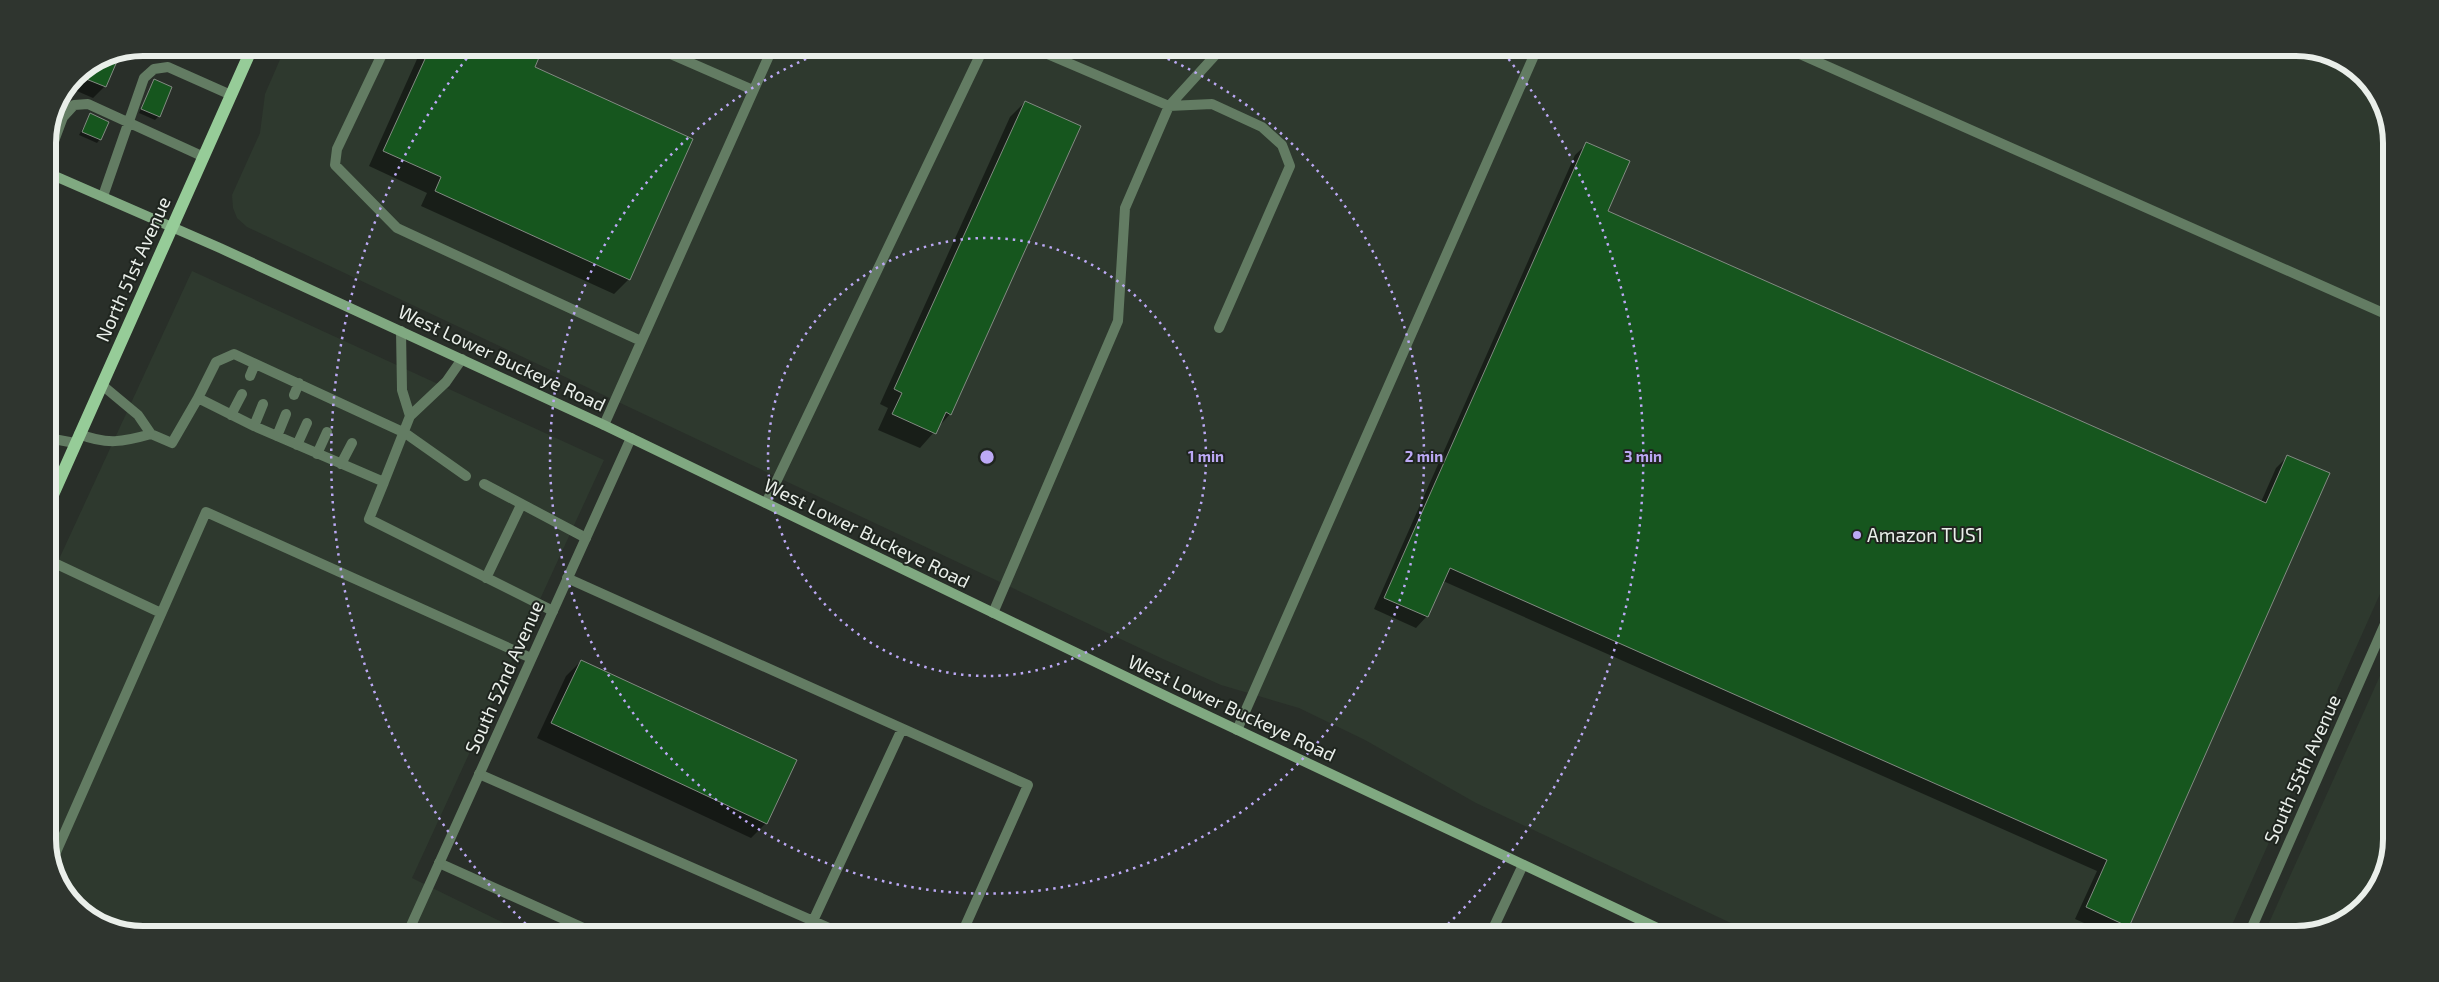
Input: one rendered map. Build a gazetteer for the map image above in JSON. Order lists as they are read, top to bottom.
{
  "streets": {
    "main road": ["North 51st Avenue", "West Lower Buckeye Road"],
    "street": ["South 52nd Avenue", "South 55th Avenue"]
  },
  "crossings": [
    ["North 51st Avenue", "West Lower Buckeye Road"],
    ["West Lower Buckeye Road", "South 52nd Avenue"]
  ],
  "places": ["Amazon TUS1"],
  "rings": ["1 min", "2 min", "3 min"]
}
